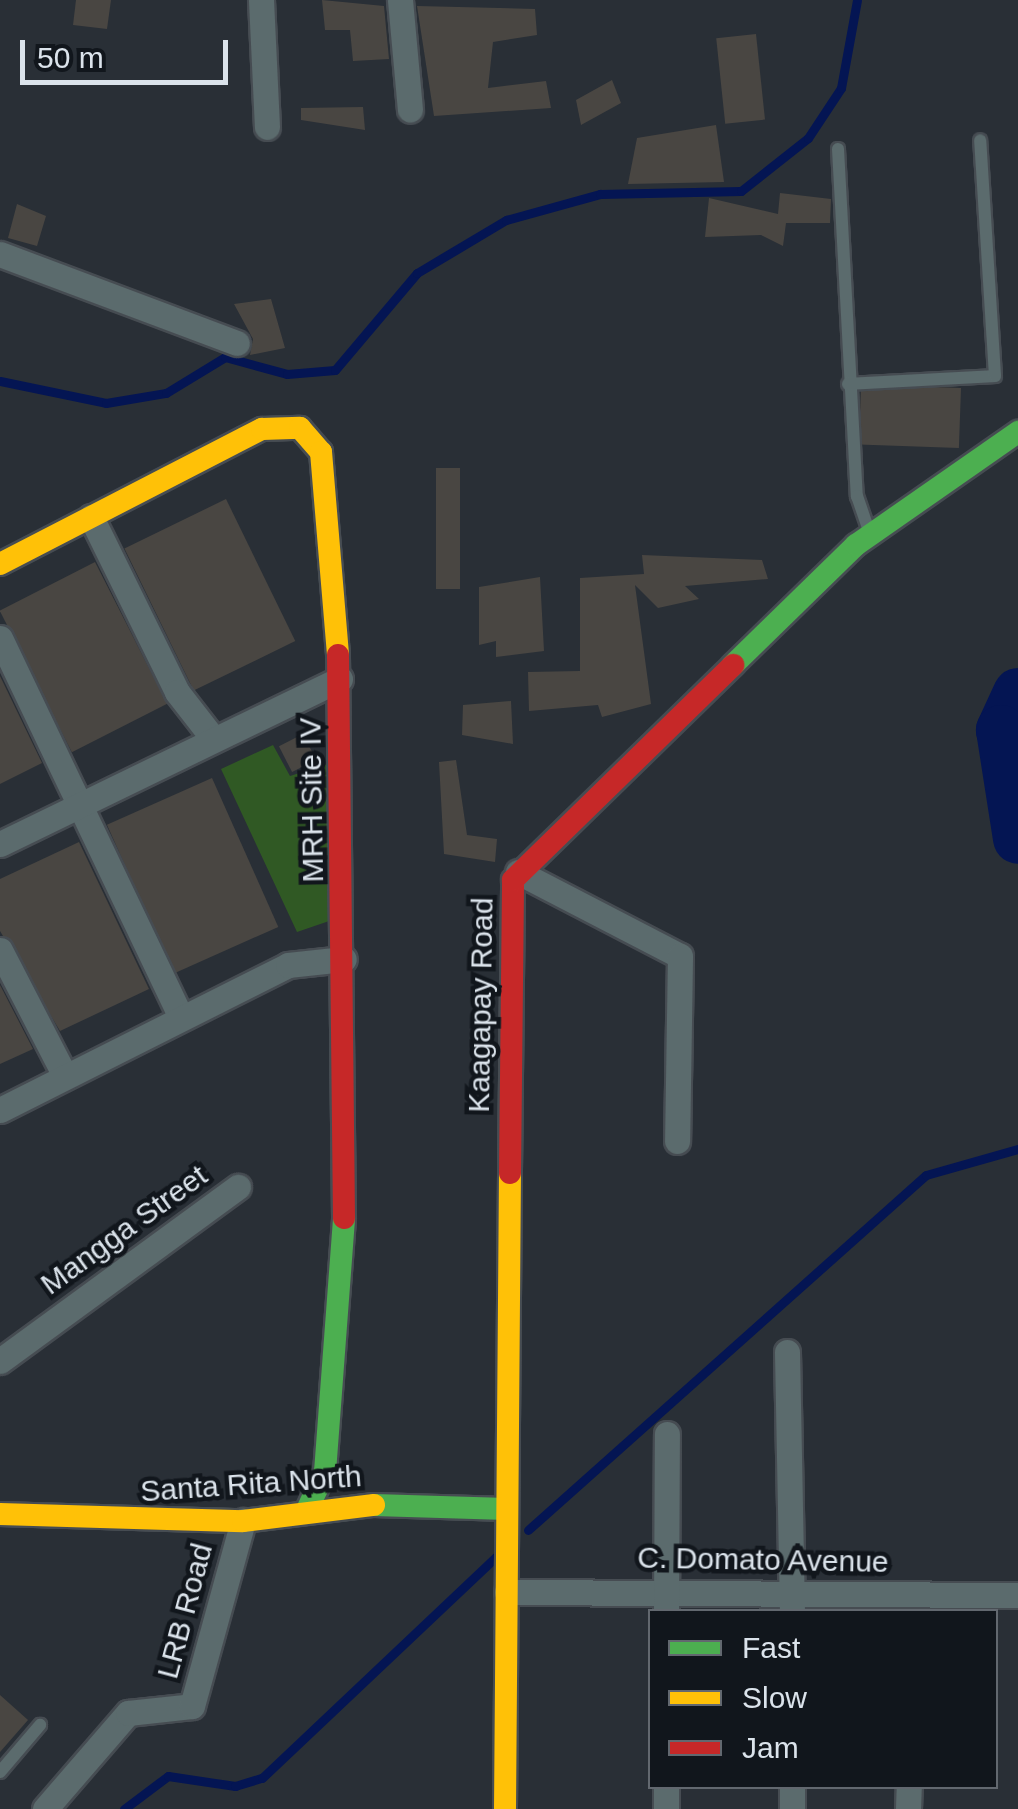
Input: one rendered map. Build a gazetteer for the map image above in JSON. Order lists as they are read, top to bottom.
{
  "streets": {
    "street": [
      "MRH Site IV",
      "Kaagapay Road",
      "Mangga Street",
      "Santa Rita North",
      "C. Domato Avenue",
      "LRB Road"
    ]
  },
  "crossings": [
    ["MRH Site IV", "Santa Rita North"],
    ["Kaagapay Road", "Santa Rita North"],
    ["Kaagapay Road", "C. Domato Avenue"],
    ["Santa Rita North", "LRB Road"]
  ],
  "legend": ["Fast", "Slow", "Jam"],
  "scale_bar": "50 m"
}
